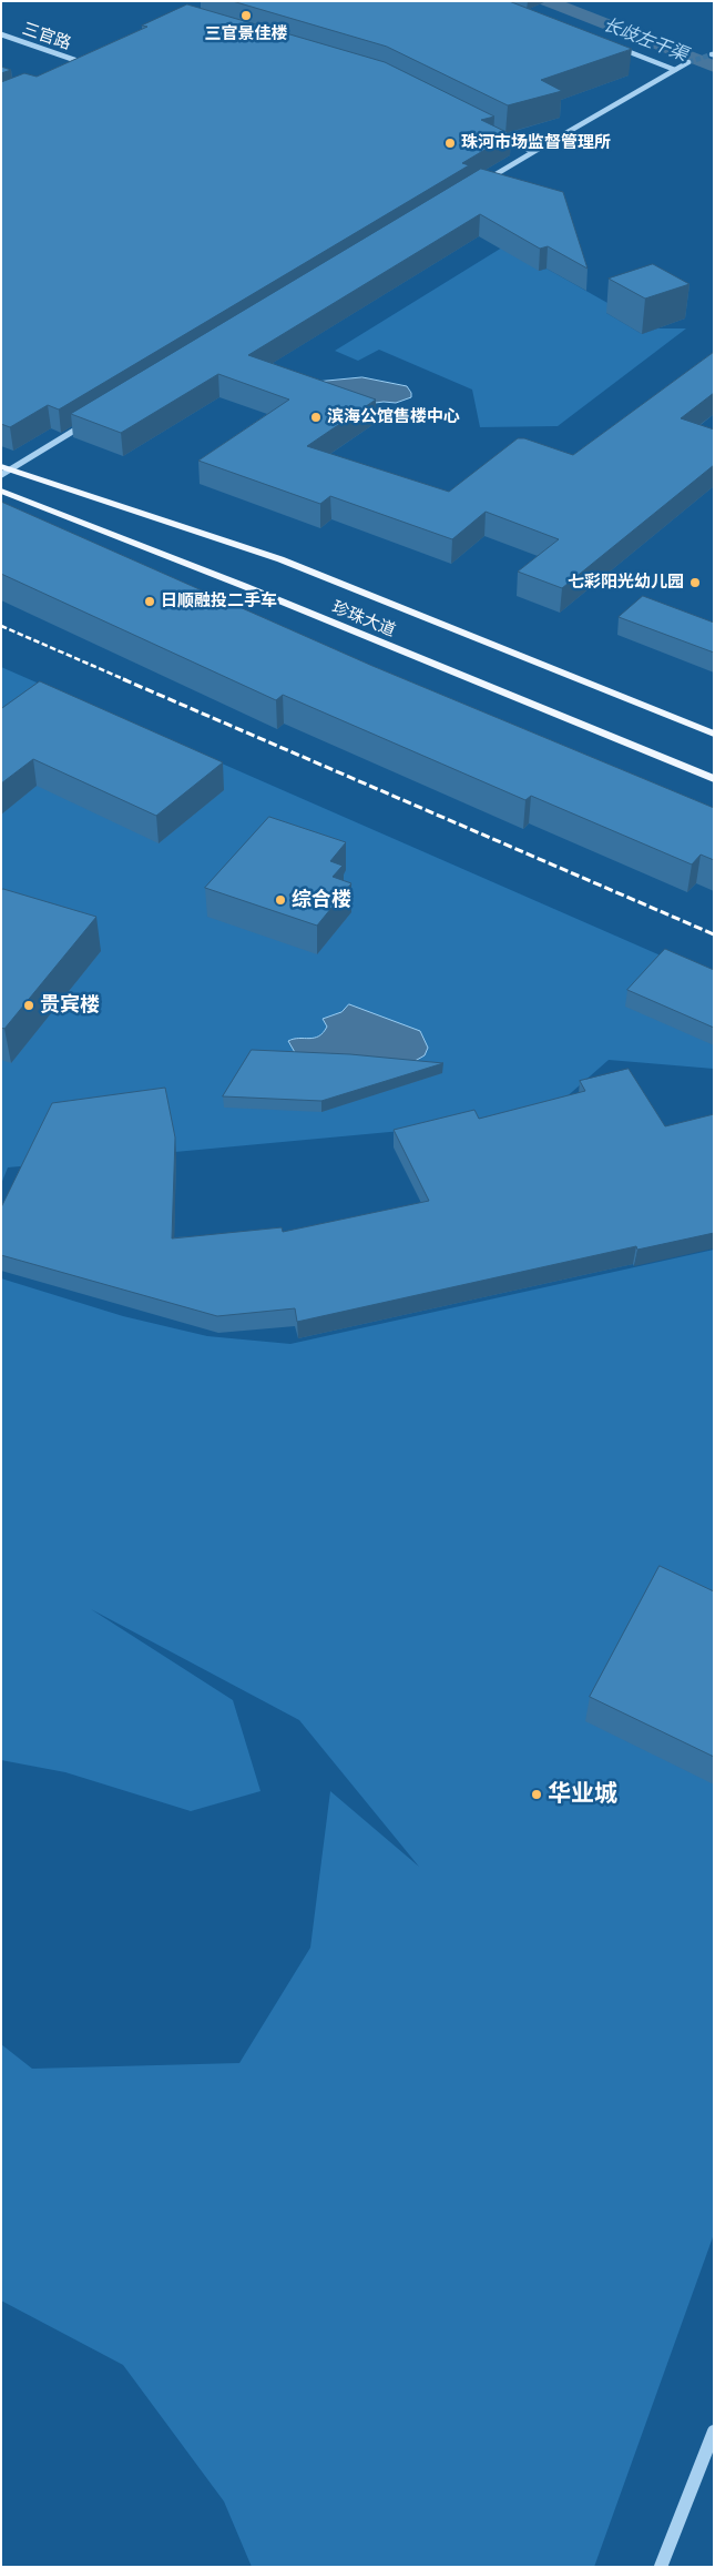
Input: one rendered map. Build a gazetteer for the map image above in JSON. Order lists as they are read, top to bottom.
{
  "streets": {
    "main road": ["珍珠大道"],
    "street": ["三官路"]
  },
  "water": ["长歧左干渠"],
  "places": [
    "三官景佳楼",
    "珠河市场监督管理所",
    "滨海公馆售楼中心",
    "七彩阳光幼儿园",
    "日顺融投二手车",
    "综合楼",
    "贵宾楼",
    "华业城"
  ]
}
